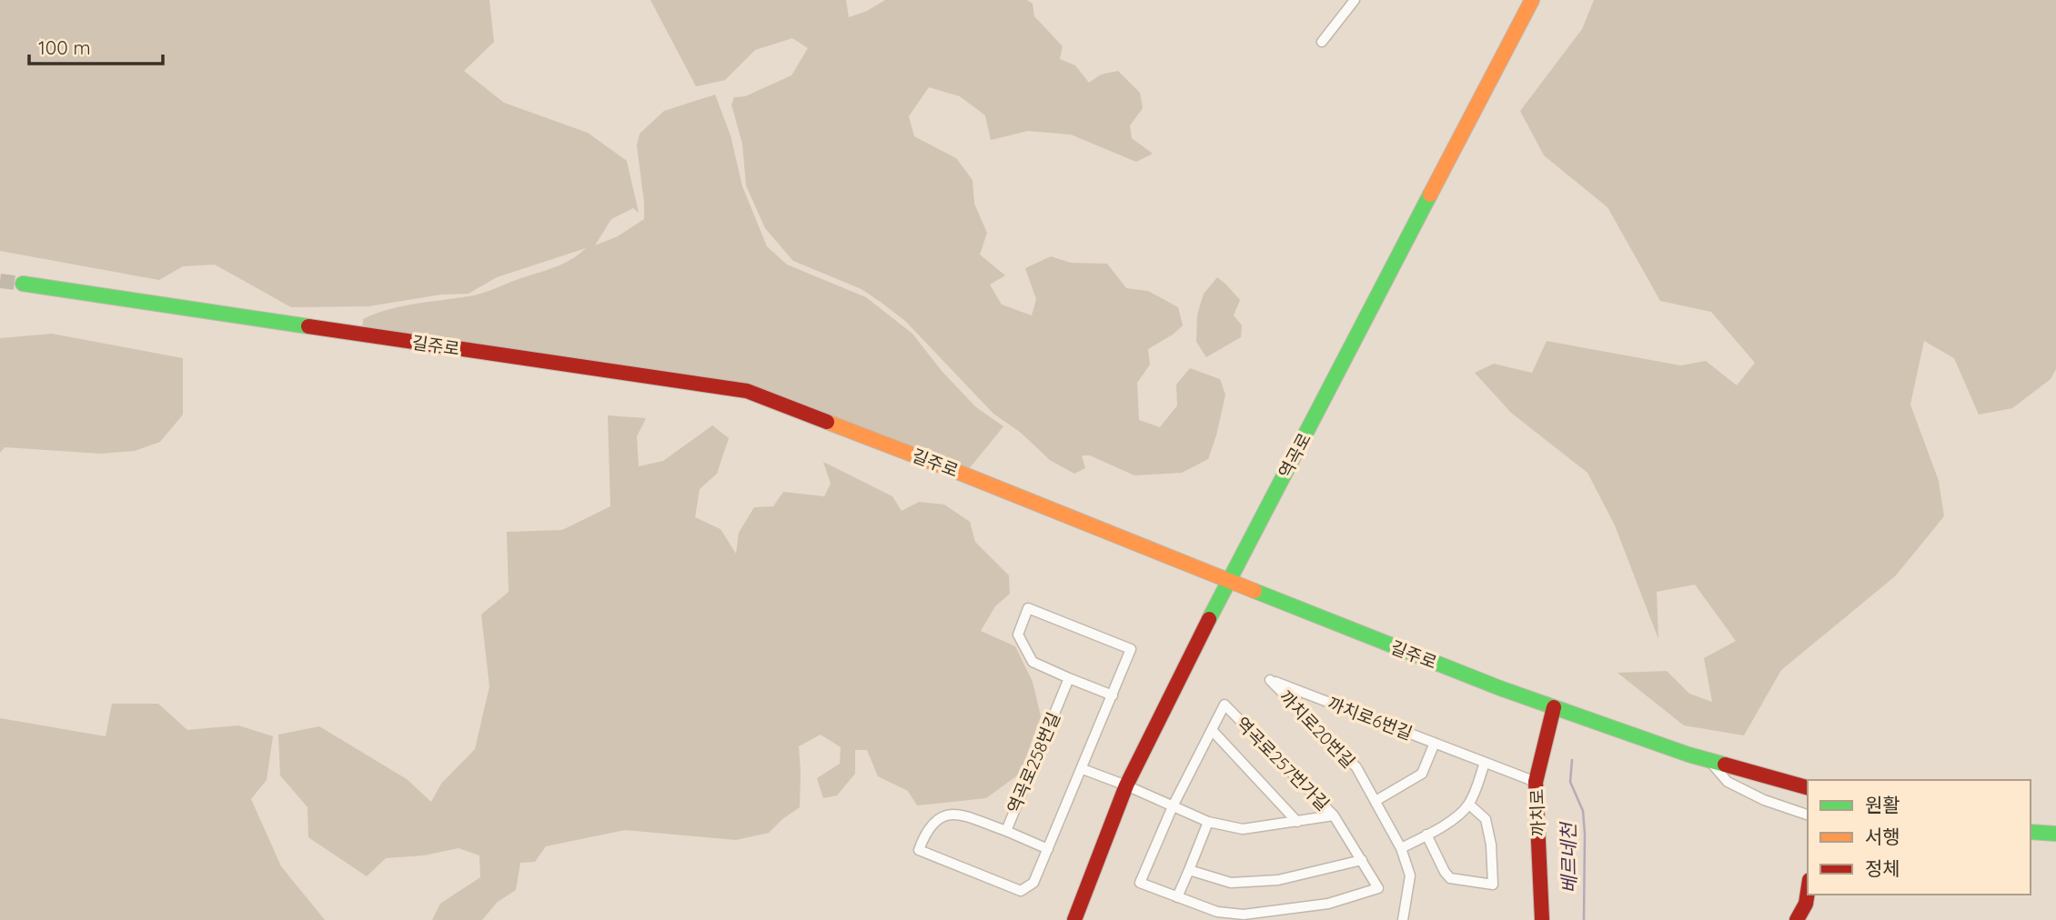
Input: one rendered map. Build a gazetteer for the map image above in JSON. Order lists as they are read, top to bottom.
{
  "streets": {
    "street": [
      "길주로",
      "역곡로",
      "까치로6번길",
      "까치로20번길",
      "역곡로258번길",
      "역곡로257번가길",
      "까치로"
    ]
  },
  "crossings": [
    ["길주로", "역곡로"],
    ["길주로", "까치로"],
    ["까치로6번길", "까치로20번길"],
    ["까치로6번길", "까치로"]
  ],
  "water": ["베르네천"],
  "legend": ["원활", "서행", "정체"],
  "scale_bar": "100 m"
}
